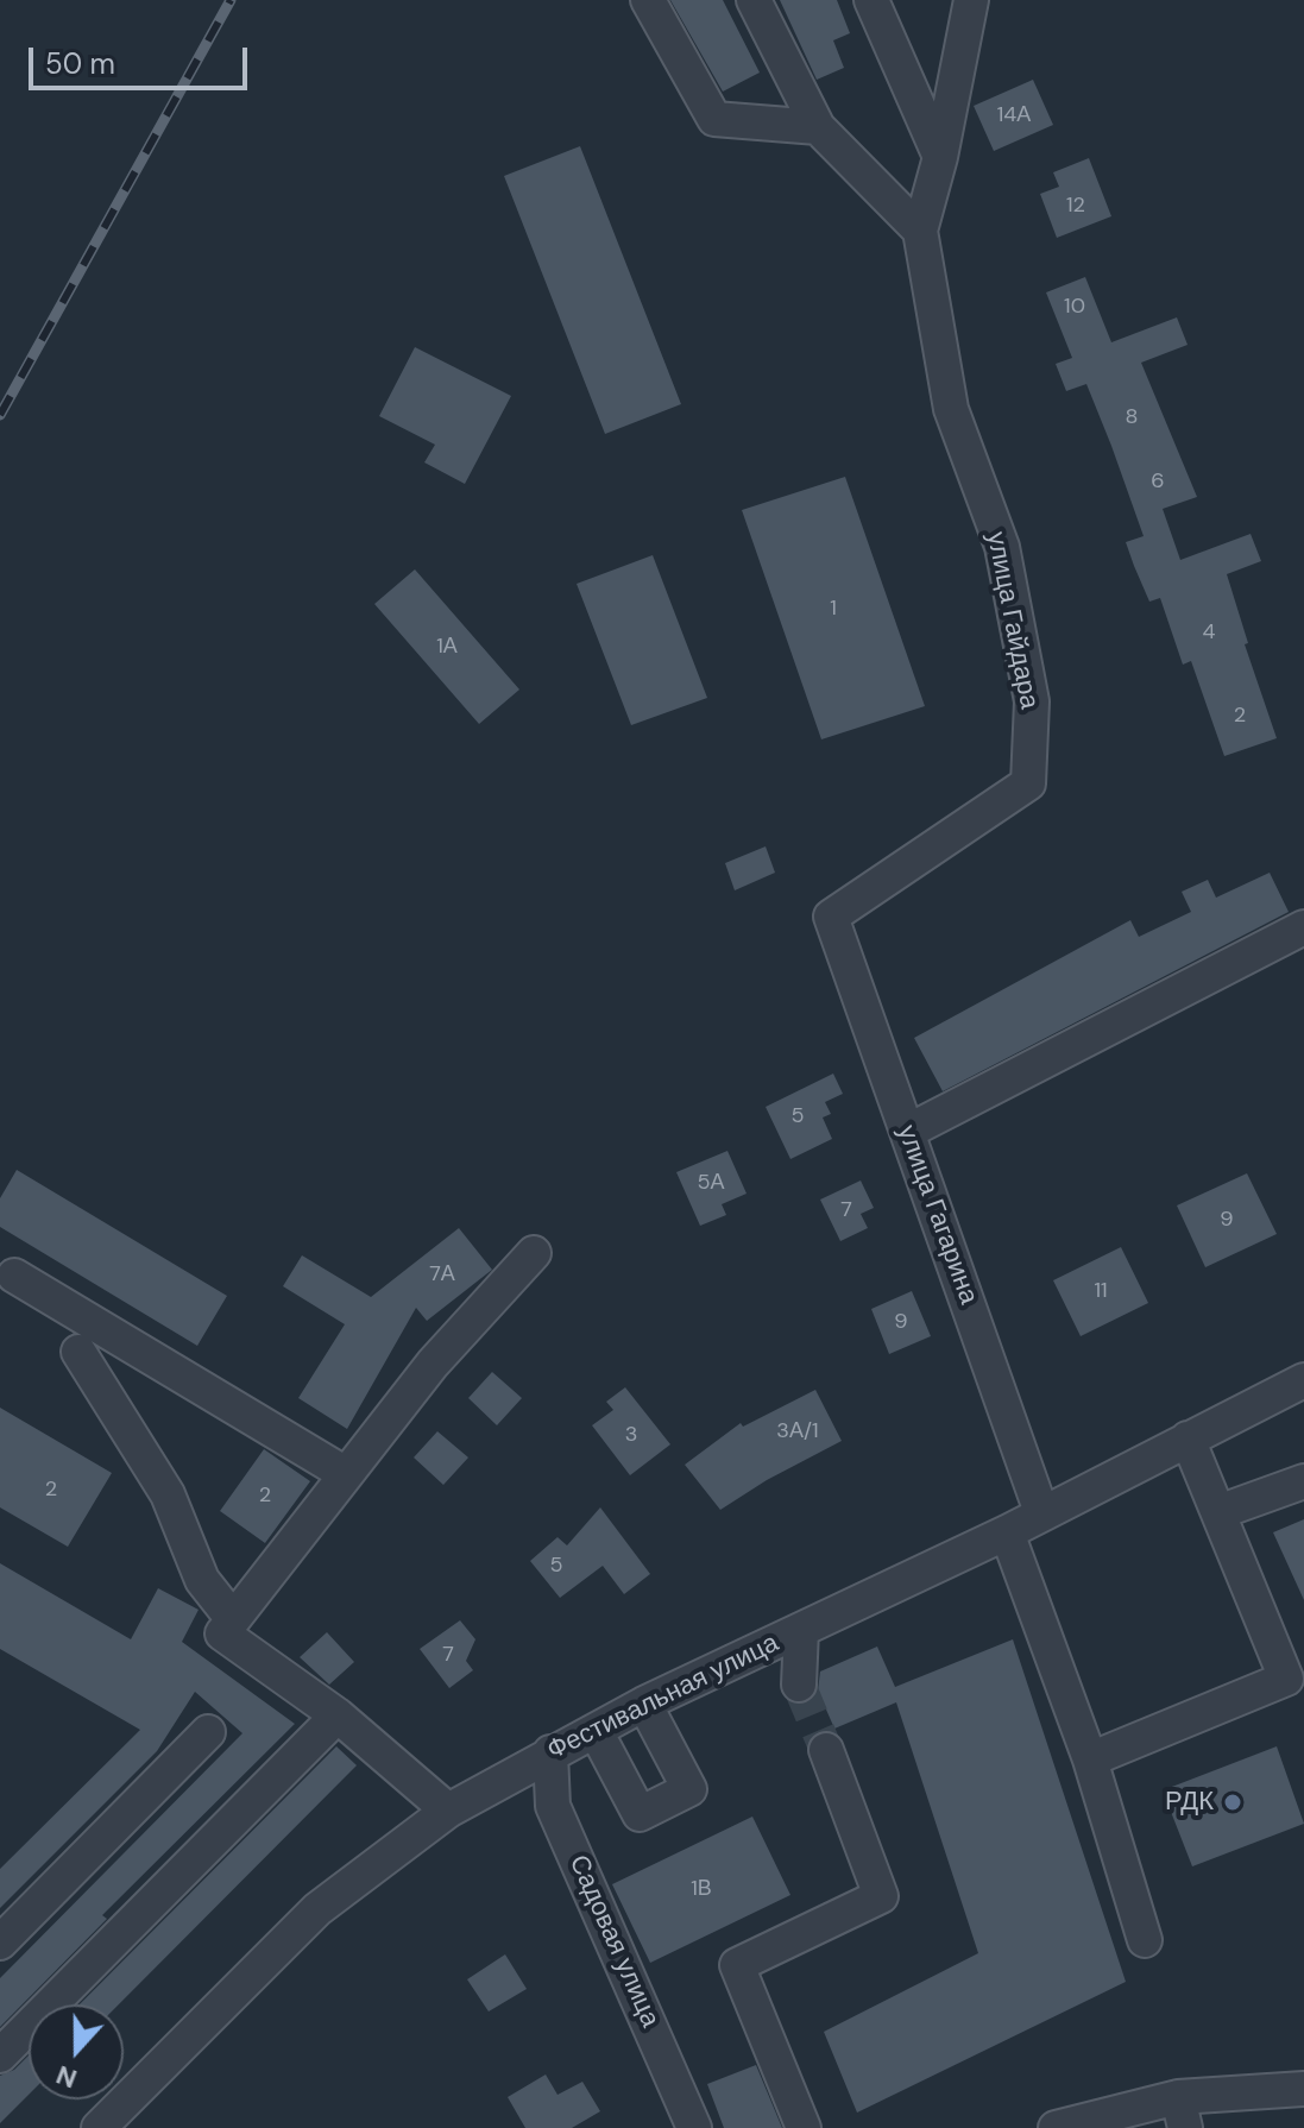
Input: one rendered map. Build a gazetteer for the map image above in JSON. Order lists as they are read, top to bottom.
{
  "streets": {
    "street": [
      "улица Гайдара",
      "улица Гагарина",
      "Фестивальная улица",
      "Садовая улица"
    ]
  },
  "crossings": [
    ["улица Гайдара", "улица Гагарина"],
    ["улица Гагарина", "Фестивальная улица"],
    ["Фестивальная улица", "Садовая улица"]
  ],
  "places": ["РДК"],
  "house_numbers": [
    "14А",
    "12",
    "10",
    "8",
    "6",
    "1",
    "4",
    "1А",
    "2",
    "5",
    "5А",
    "7",
    "9",
    "7А",
    "11",
    "9",
    "3А/1",
    "3",
    "2",
    "2",
    "5",
    "7",
    "1В"
  ],
  "scale_bar": "50 m",
  "north": "bottom"
}
